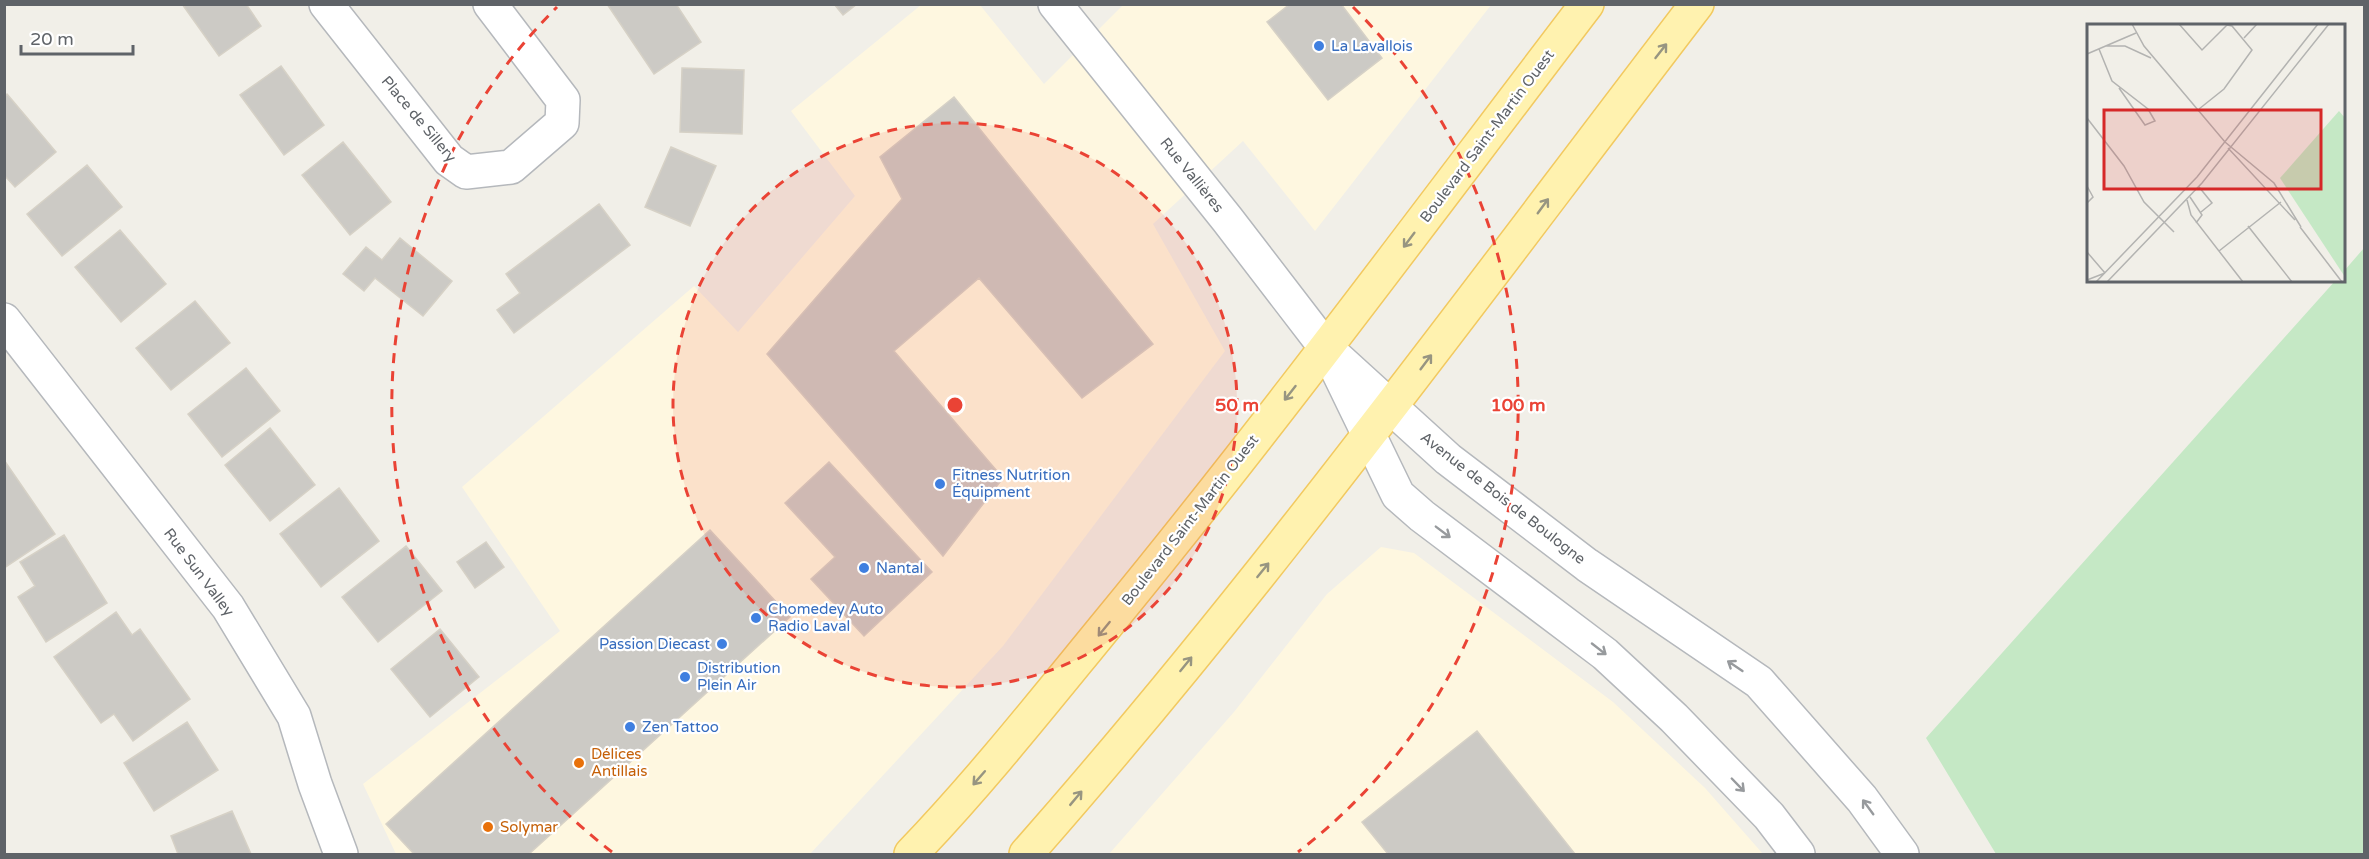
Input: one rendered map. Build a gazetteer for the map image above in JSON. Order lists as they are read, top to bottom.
{
  "streets": {
    "main road": ["Boulevard Saint-Martin Ouest"],
    "street": [
      "Place de Sillery",
      "Rue Vallières",
      "Avenue de Bois de Boulogne",
      "Rue Sun Valley"
    ]
  },
  "crossings": [
    ["Boulevard Saint-Martin Ouest", "Rue Vallières"],
    ["Boulevard Saint-Martin Ouest", "Avenue de Bois de Boulogne"],
    ["Rue Vallières", "Avenue de Bois de Boulogne"]
  ],
  "places": [
    "La Lavallois",
    "Fitness Nutrition Équipment",
    "Nantal",
    "Chomedey Auto Radio Laval",
    "Passion Diecast",
    "Distribution Plein Air",
    "Zen Tattoo",
    "Délices Antillais",
    "Solymar"
  ],
  "scale_bar": "20 m",
  "rings": ["50 m", "100 m"]
}
